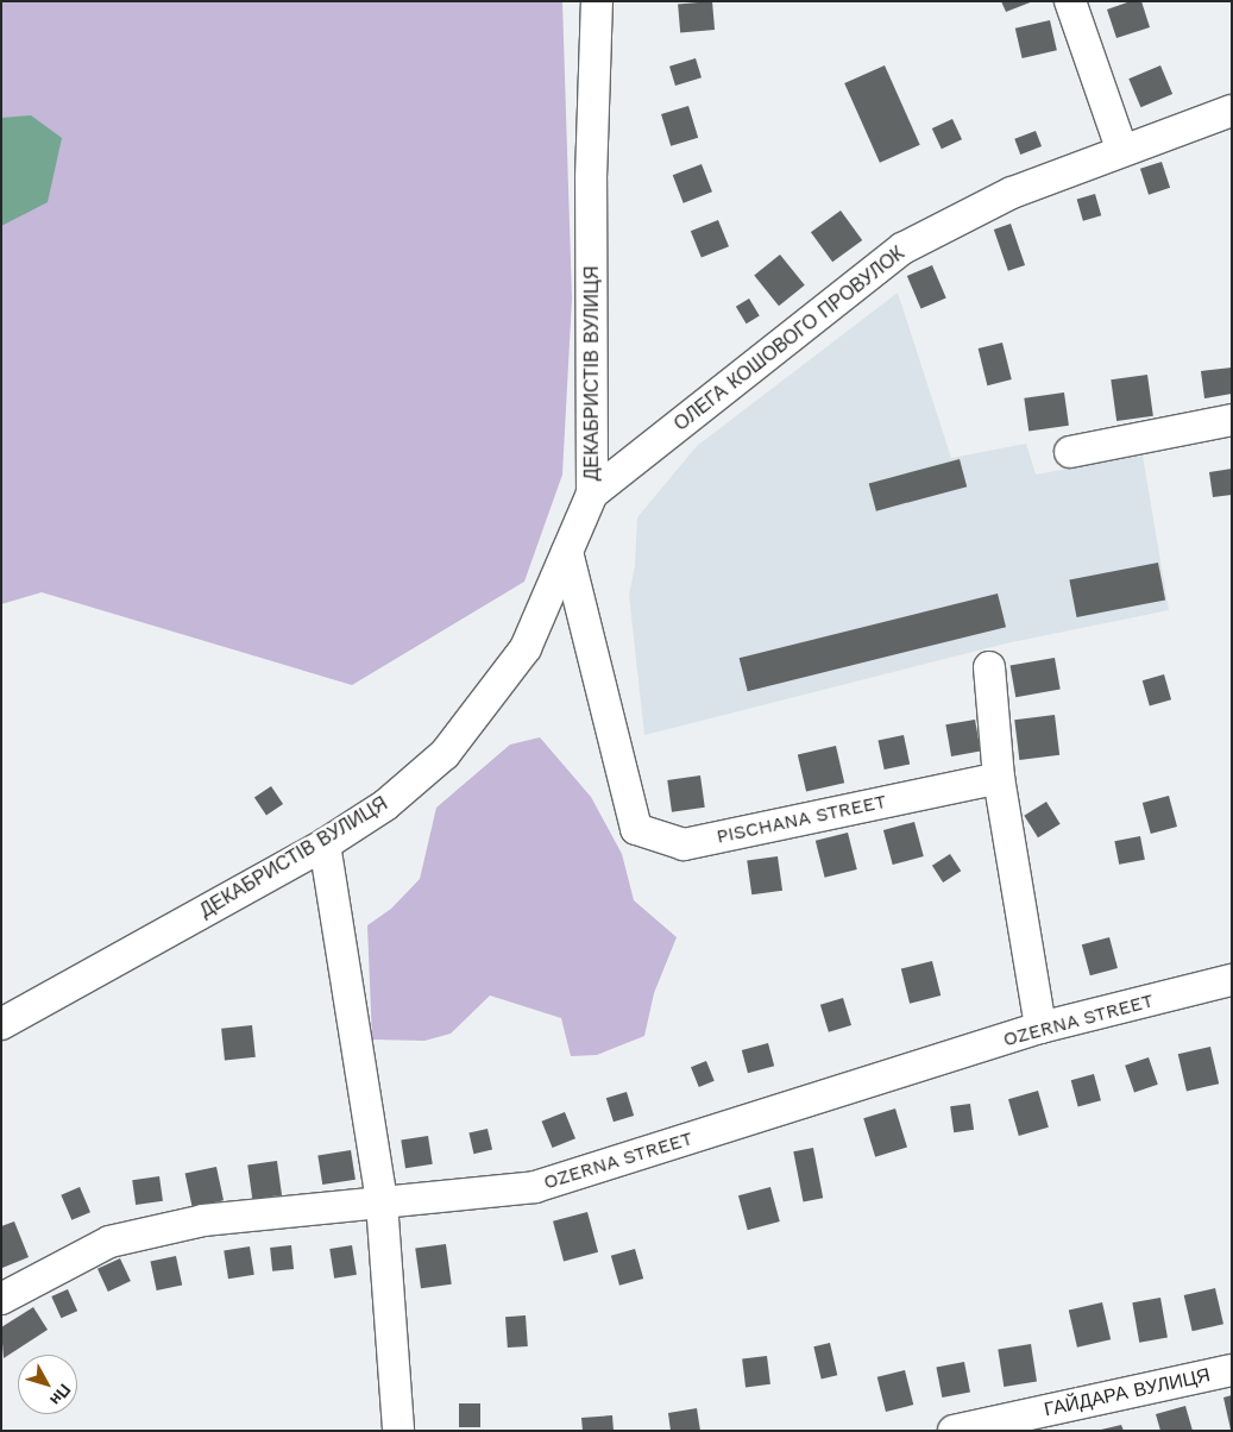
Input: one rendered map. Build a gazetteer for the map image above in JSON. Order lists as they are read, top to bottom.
{
  "streets": {
    "street": [
      "ОЛЕГА КОШОВОГО ПРОВУЛОК",
      "ДЕКАБРИСТІВ ВУЛИЦЯ",
      "PISCHANA STREET",
      "OZERNA STREET",
      "ГАЙДАРА ВУЛИЦЯ"
    ]
  },
  "crossings": [
    ["ОЛЕГА КОШОВОГО ПРОВУЛОК", "ДЕКАБРИСТІВ ВУЛИЦЯ"],
    ["ДЕКАБРИСТІВ ВУЛИЦЯ", "PISCHANA STREET"]
  ],
  "north": "bottom right"
}
